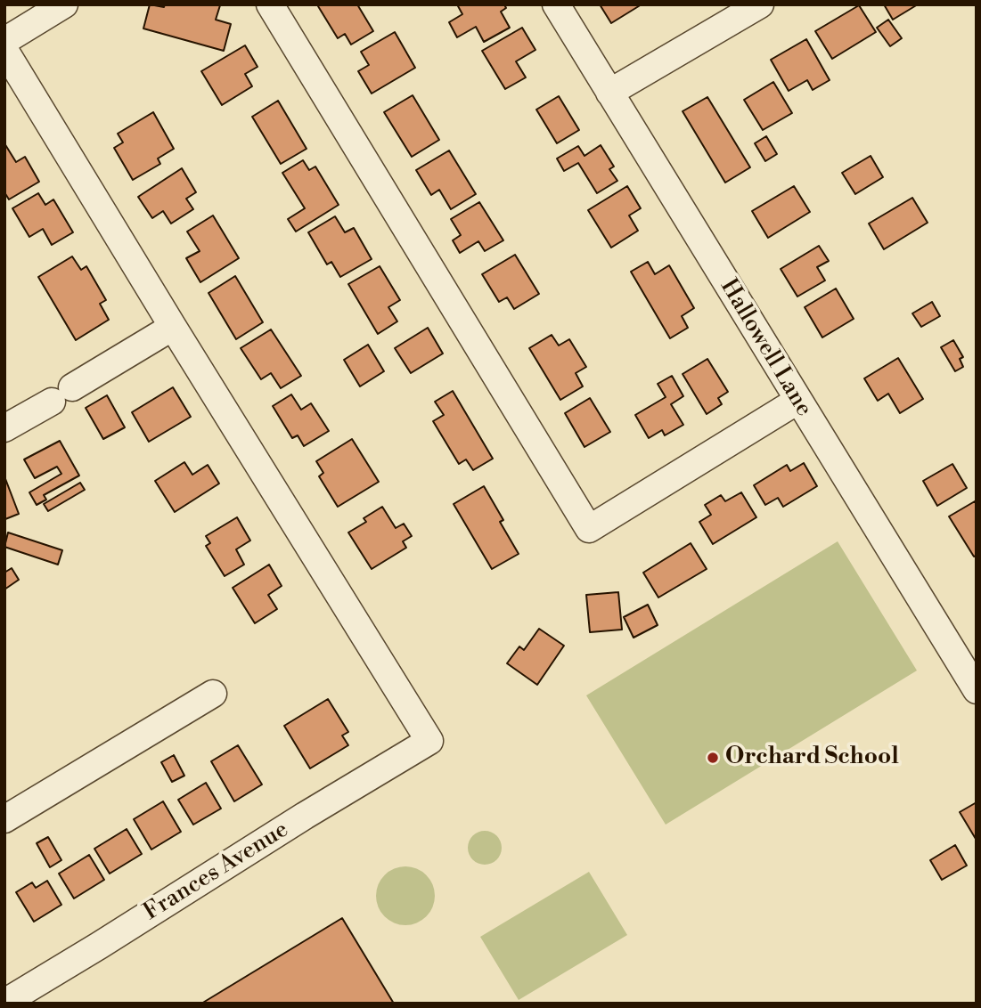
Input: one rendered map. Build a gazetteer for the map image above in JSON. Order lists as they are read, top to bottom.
{
  "streets": {
    "street": ["Hallowell Lane", "Frances Avenue"]
  },
  "places": ["Orchard School"]
}
